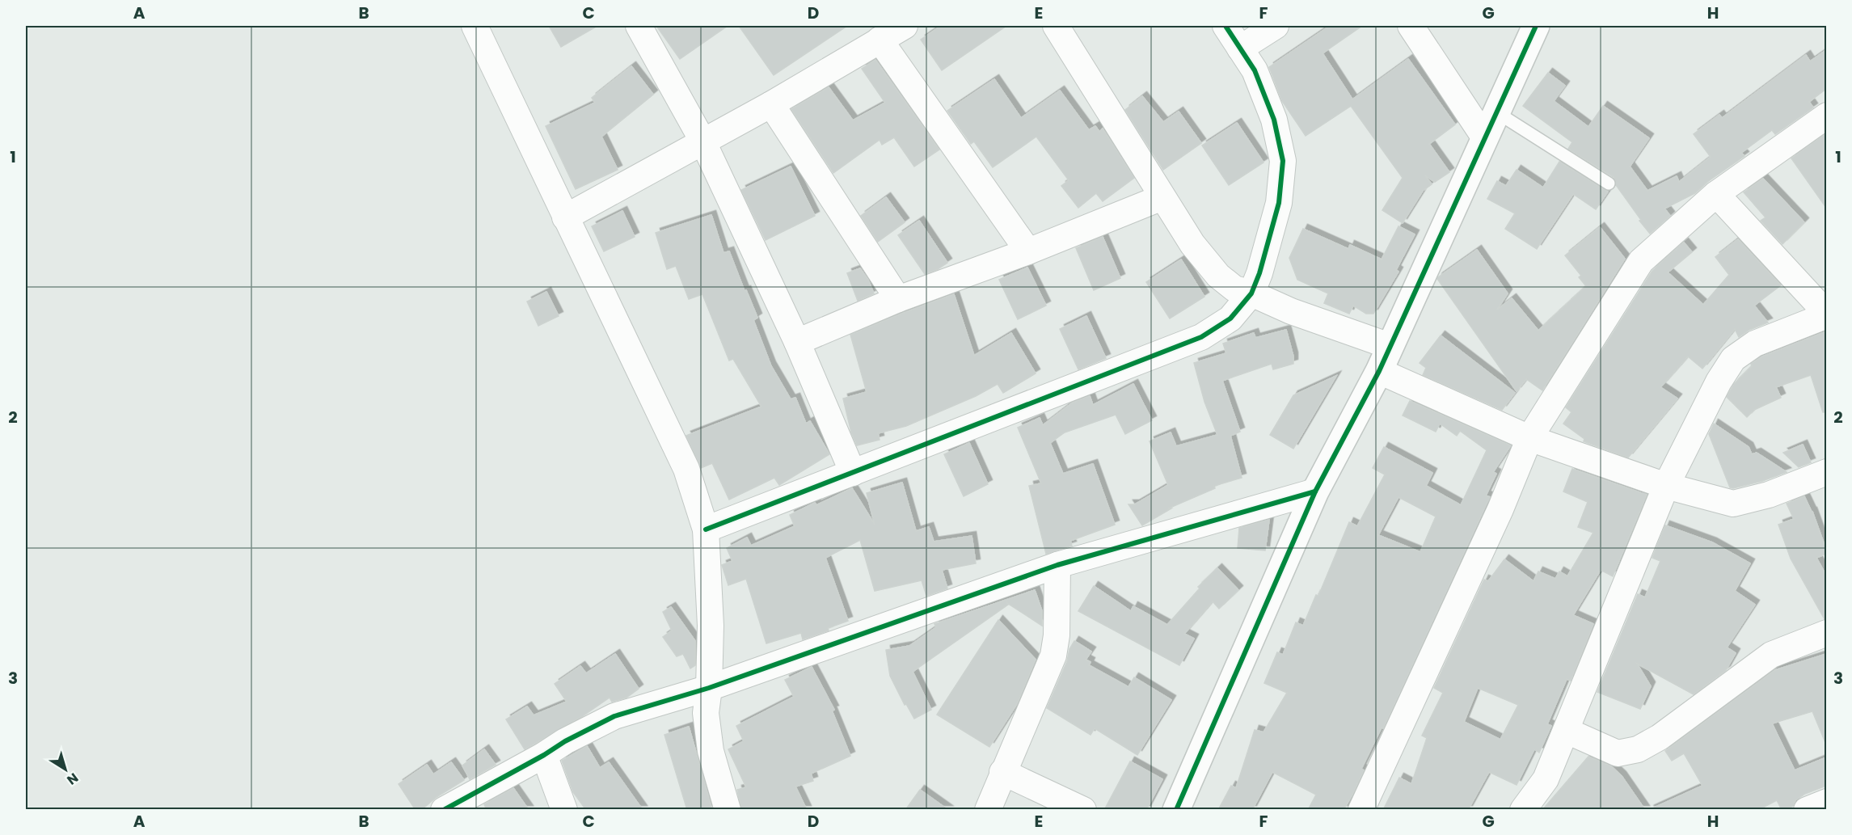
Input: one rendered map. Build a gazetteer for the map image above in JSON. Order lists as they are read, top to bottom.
{
  "north": "bottom right",
  "grid": {
    "columns": [
      "A",
      "B",
      "C",
      "D",
      "E",
      "F",
      "G",
      "H"
    ],
    "rows": ["1", "2", "3"]
  }
}
